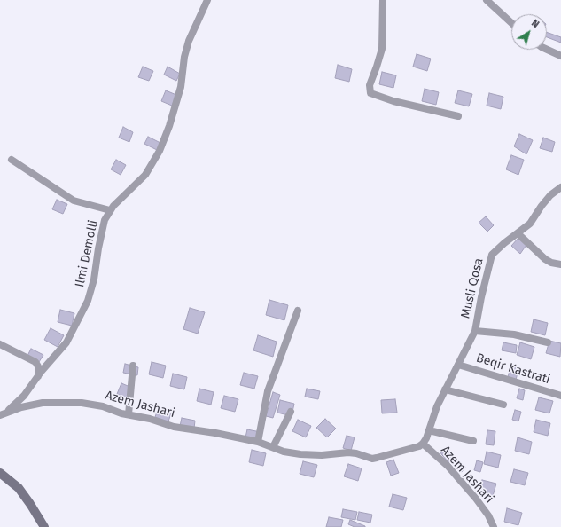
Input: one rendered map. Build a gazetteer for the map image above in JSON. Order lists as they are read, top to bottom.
{
  "streets": {
    "street": [
      "Ilmi Demolli",
      "Musli Qosa",
      "Beqir Kastrati",
      "Azem Jashari"
    ]
  },
  "crossings": [
    ["Ilmi Demolli", "Azem Jashari"],
    ["Musli Qosa", "Beqir Kastrati"],
    ["Beqir Kastrati", "Azem Jashari"]
  ],
  "north": "top right"
}
